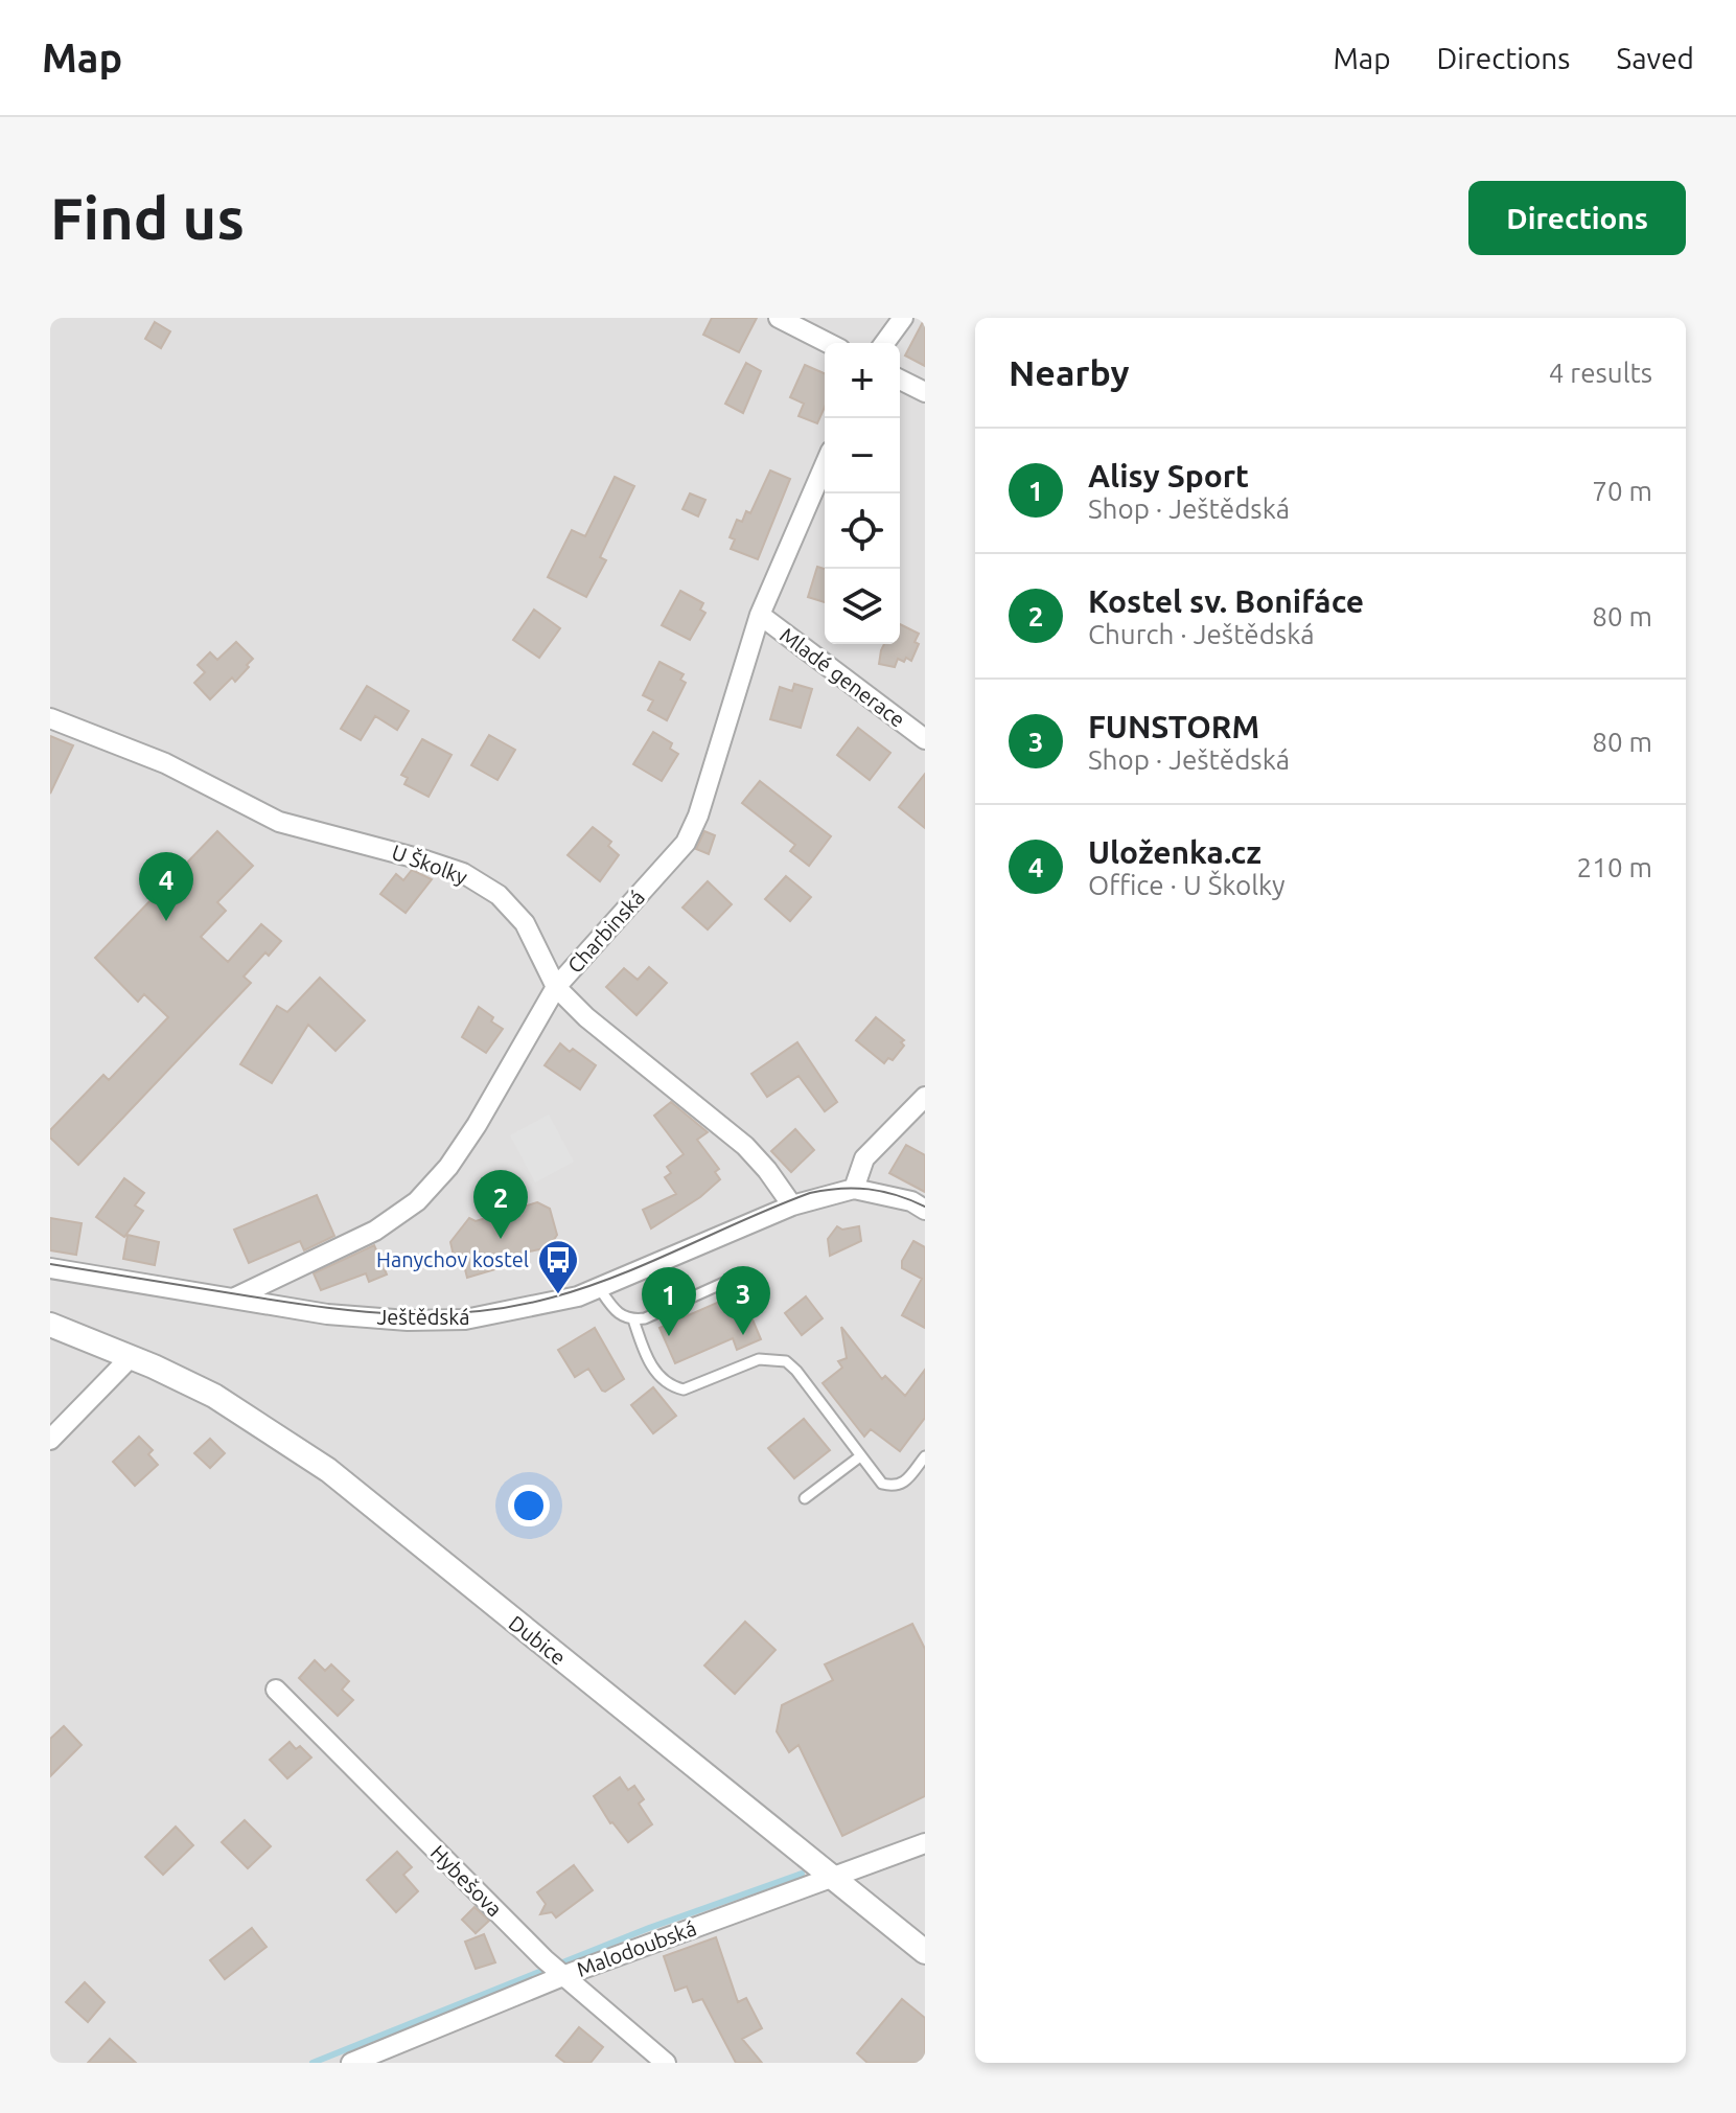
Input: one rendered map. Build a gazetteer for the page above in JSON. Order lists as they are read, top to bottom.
{
  "streets": {
    "street": [
      "Mladé generace",
      "U Školky",
      "Charbinská",
      "Ještědská",
      "Dubice",
      "Hybešova",
      "Malodoubská"
    ]
  },
  "crossings": [
    ["Mladé generace", "Charbinská"],
    ["U Školky", "Charbinská"],
    ["U Školky", "Ještědská"],
    ["Charbinská", "Ještědská"],
    ["Dubice", "Malodoubská"],
    ["Hybešova", "Malodoubská"]
  ],
  "places": {
    "bus stop": ["Hanychov kostel"]
  },
  "page": {
    "header": "Map",
    "nav": ["Map", "Directions", "Saved"],
    "buttons": "Directions",
    "title": "Find us",
    "heading": ["Nearby", "4 results"],
    "map_buttons": ["+", "−"],
    "list": [
      {
        "mark": "1",
        "name": "Alisy Sport",
        "note": "Shop · Ještědská",
        "value": "70 m"
      },
      {
        "mark": "2",
        "name": "Kostel sv. Bonifáce",
        "note": "Church · Ještědská",
        "value": "80 m"
      },
      {
        "mark": "3",
        "name": "FUNSTORM",
        "note": "Shop · Ještědská",
        "value": "80 m"
      },
      {
        "mark": "4",
        "name": "Uloženka.cz",
        "note": "Office · U Školky",
        "value": "210 m"
      }
    ],
    "pins": [
      "4",
      "2",
      "3",
      "1"
    ]
  }
}
